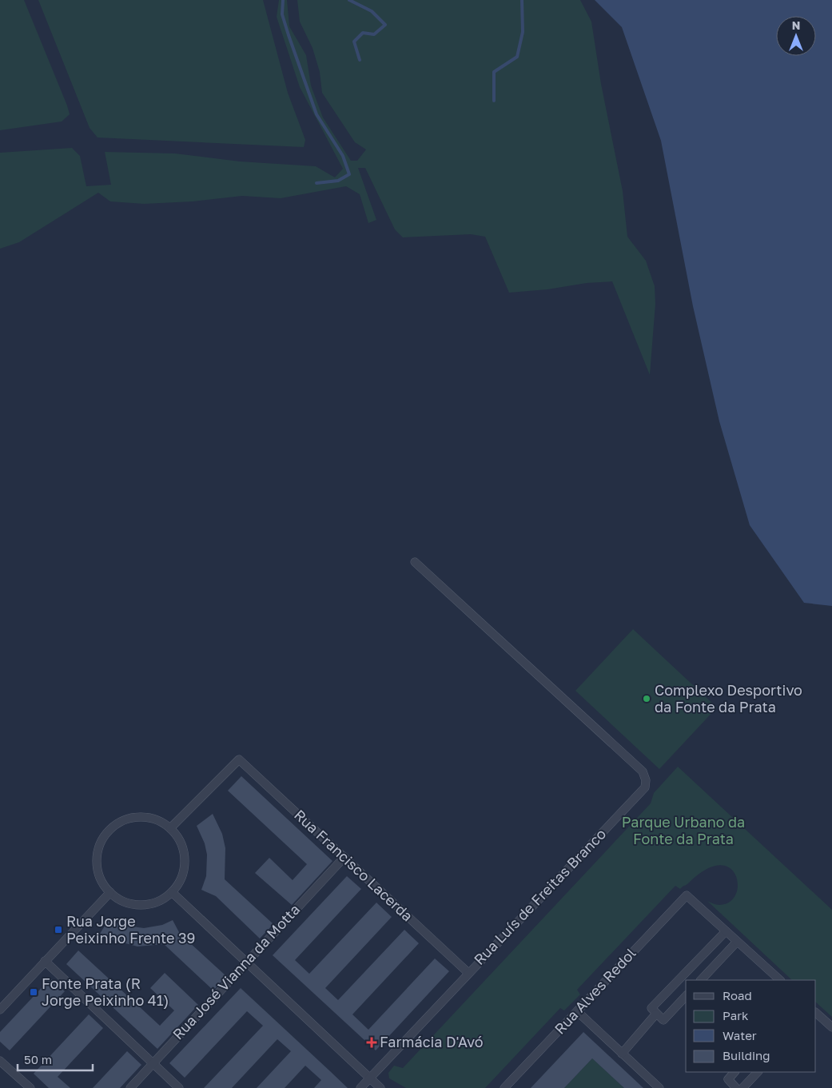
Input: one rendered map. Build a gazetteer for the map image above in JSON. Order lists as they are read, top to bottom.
{
  "streets": {
    "street": [
      "Rua Francisco Lacerda",
      "Rua Luís de Freitas Branco",
      "Rua José Vianna da Motta",
      "Rua Alves Redol"
    ]
  },
  "crossings": [
    ["Rua Francisco Lacerda", "Rua Luís de Freitas Branco"],
    ["Rua Francisco Lacerda", "Rua José Vianna da Motta"]
  ],
  "parks": ["Parque Urbano da Fonte da Prata"],
  "places": {
    "other": ["Complexo Desportivo da Fonte da Prata"],
    "transit": ["Rua Jorge Peixinho Frente 39", "Fonte Prata (R Jorge Peixinho 41)"],
    "health": ["Farmácia D'Avó"]
  },
  "legend": [
    "Road",
    "Park",
    "Water",
    "Building"
  ],
  "scale_bar": "50 m",
  "north": "top"
}
